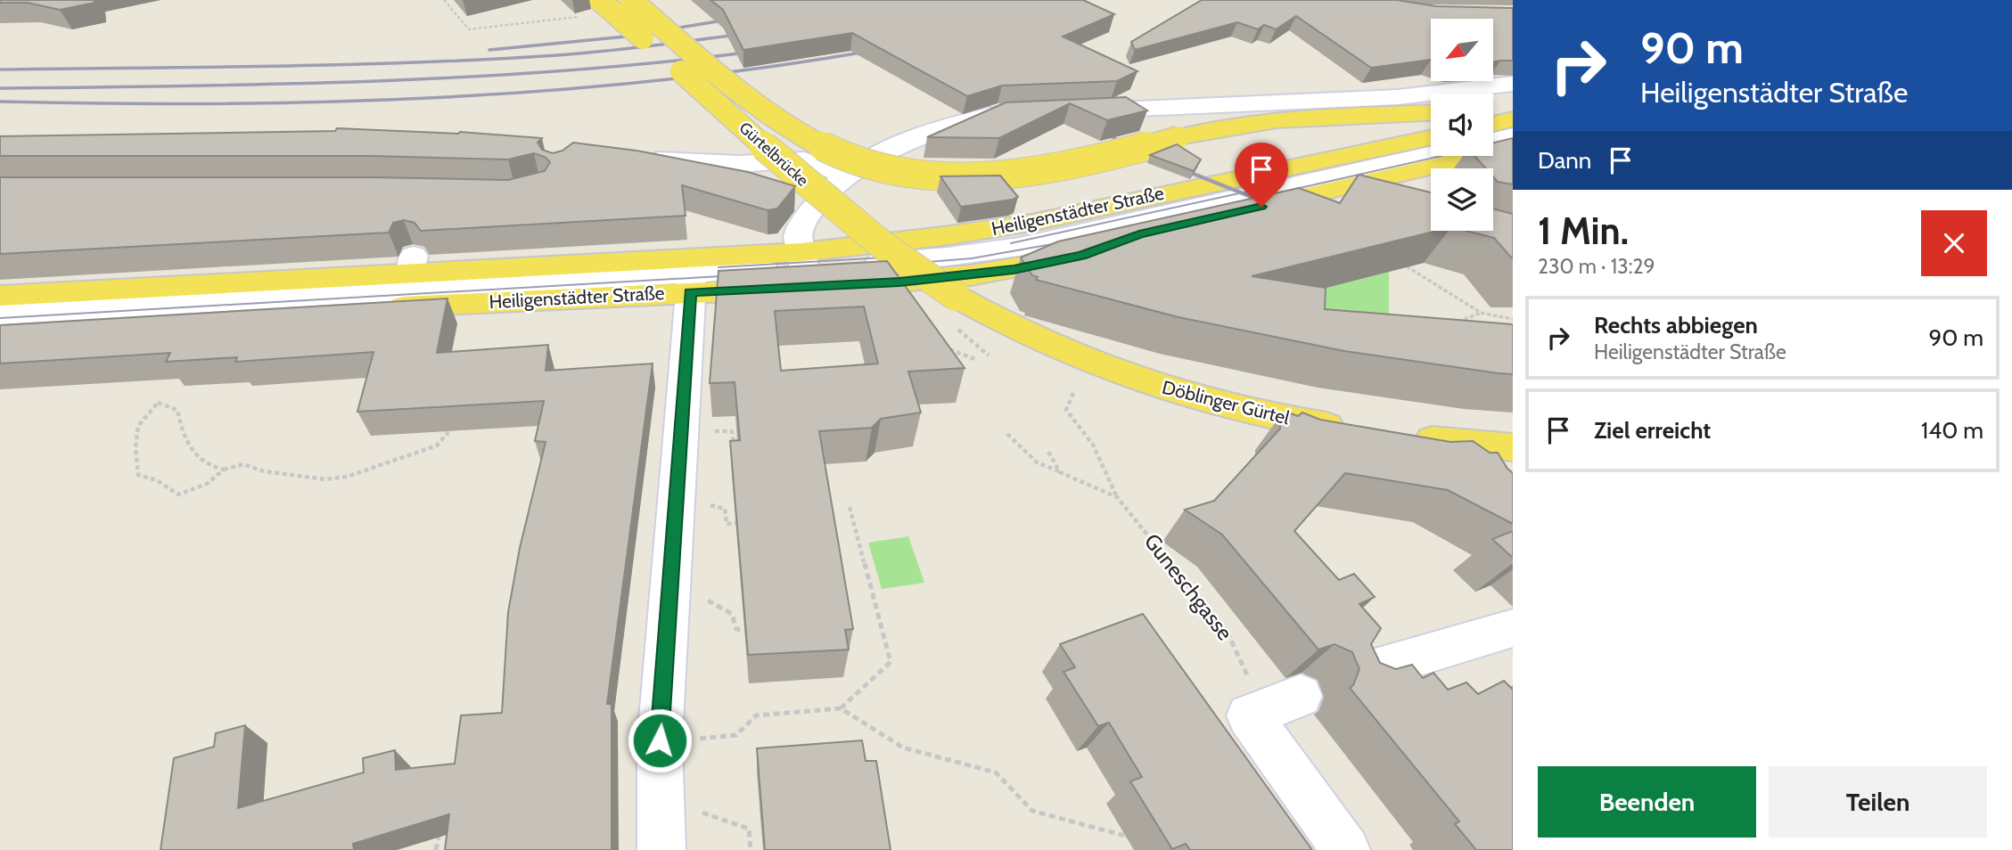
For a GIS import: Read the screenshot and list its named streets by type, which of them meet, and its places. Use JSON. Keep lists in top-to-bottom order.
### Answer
{
  "streets": {
    "main road": ["Gürtelbrücke", "Heiligenstädter Straße", "Döblinger Gürtel"],
    "path": ["Guneschgasse"]
  },
  "crossings": [
    ["Gürtelbrücke", "Döblinger Gürtel"]
  ],
  "north": "bottom left",
  "page": {
    "turn": ["90 m", "Heiligenstädter Straße"],
    "then": "Dann",
    "heading": ["1 Min.", "230 m · 13:29"],
    "list": [
      {
        "name": "Rechts abbiegen",
        "note": "Heiligenstädter Straße",
        "value": "90 m"
      },
      {
        "name": "Ziel erreicht",
        "value": "140 m"
      }
    ],
    "buttons": ["Beenden", "Teilen"]
  }
}
